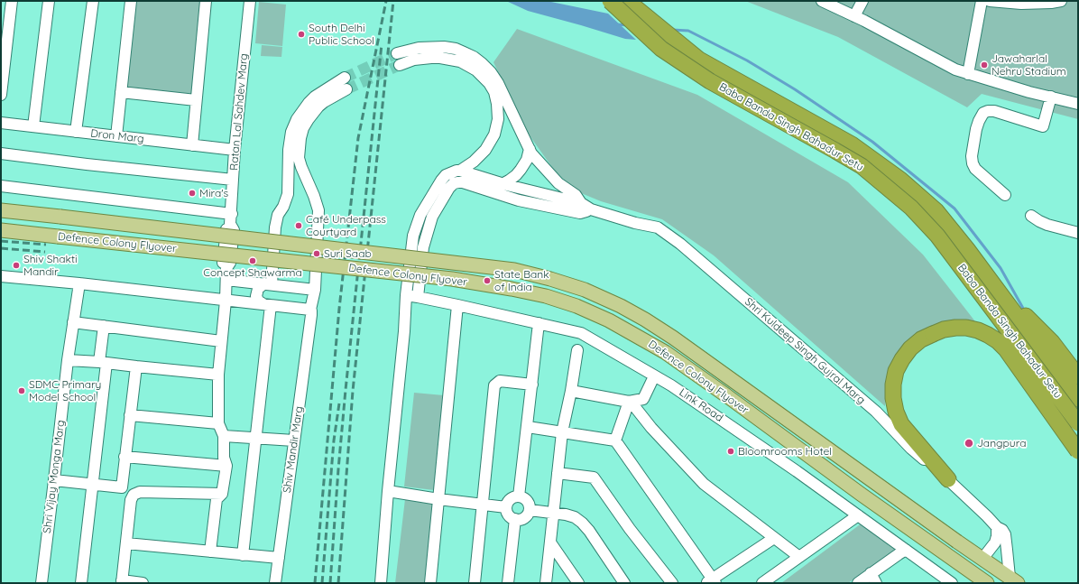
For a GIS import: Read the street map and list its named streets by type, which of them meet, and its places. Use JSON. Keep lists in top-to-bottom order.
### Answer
{
  "streets": {
    "highway": ["Baba Banda Singh Bahadur Setu"],
    "main road": ["Defence Colony Flyover"],
    "street": [
      "Ratan Lal Sahdev Marg",
      "Dron Marg",
      "Shri Kuldeep Singh Gujral Marg",
      "Link Road",
      "Shiv Mandir Marg",
      "Shri Vijay Monga Marg"
    ]
  },
  "crossings": [
    ["Ratan Lal Sahdev Marg", "Dron Marg"],
    ["Defence Colony Flyover", "Shri Kuldeep Singh Gujral Marg"]
  ],
  "places": [
    "South Delhi Public School",
    "Jawaharlal Nehru Stadium",
    "Mira's",
    "Café Underpass Courtyard",
    "Suri Saab",
    "Concept Shawarma",
    "Shiv Shakti Mandir",
    "State Bank of India",
    "SDMC Primary Model School",
    "Jangpura",
    "Bloomrooms Hotel"
  ]
}
